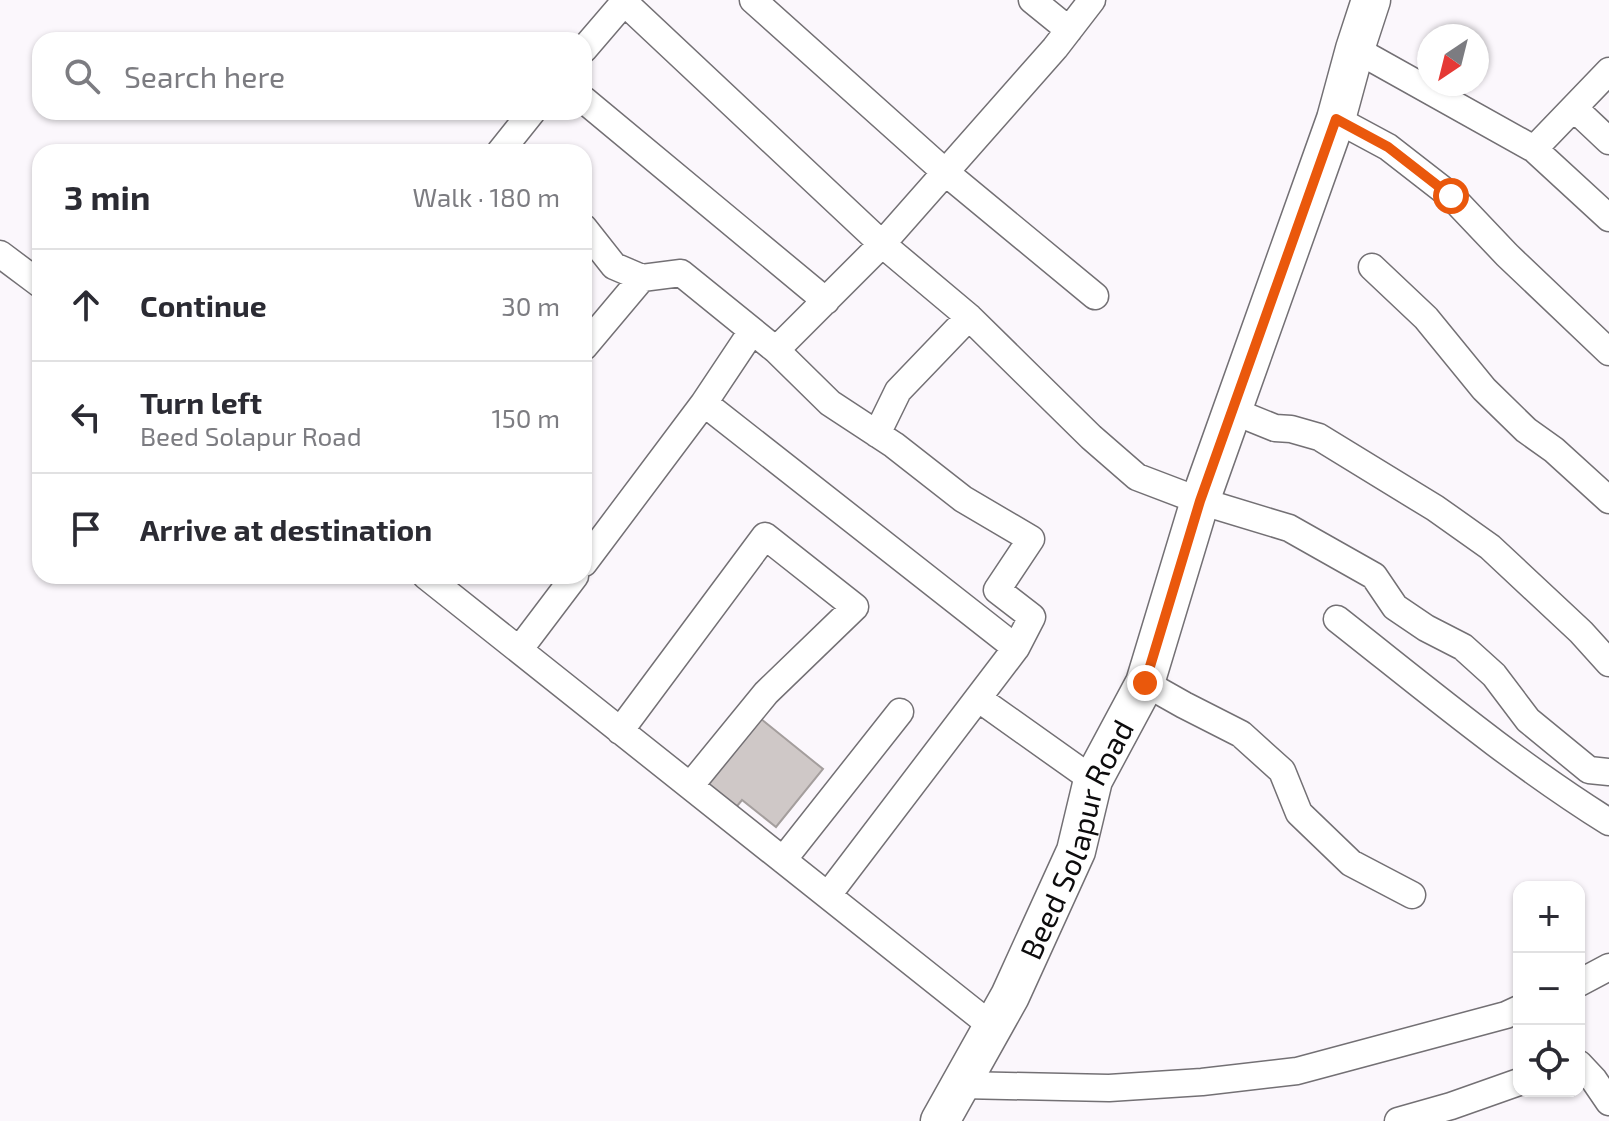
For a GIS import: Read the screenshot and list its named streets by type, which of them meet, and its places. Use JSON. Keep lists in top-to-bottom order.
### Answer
{
  "streets": {
    "main road": ["Beed Solapur Road"]
  },
  "north": "bottom left",
  "page": {
    "search": "Search here",
    "heading": ["3 min", "Walk · 180 m"],
    "list": [
      ["Continue", "30 m"],
      ["Turn left", "Beed Solapur Road", "150 m"],
      "Arrive at destination"
    ],
    "map_buttons": ["+", "−"]
  }
}
